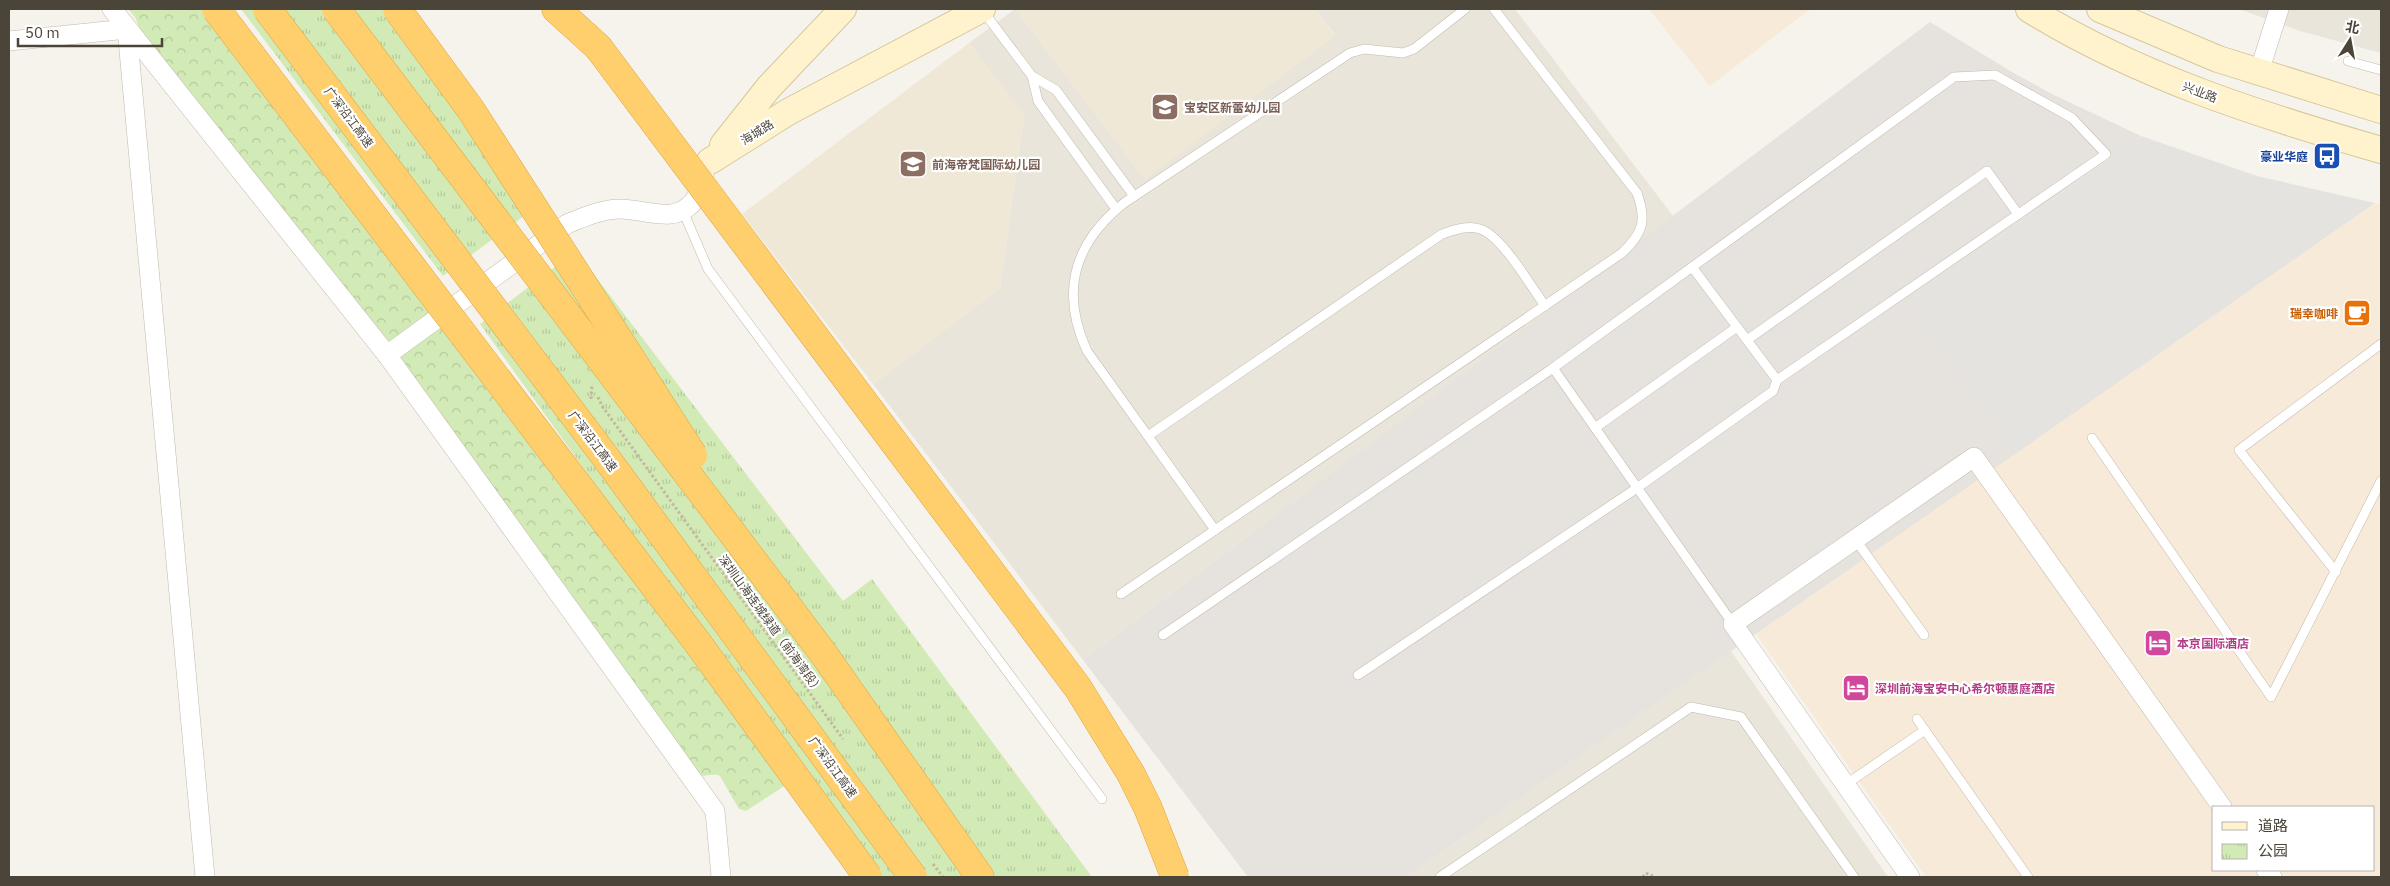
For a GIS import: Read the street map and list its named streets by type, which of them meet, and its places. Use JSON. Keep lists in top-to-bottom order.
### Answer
{
  "streets": {
    "highway": ["广深沿江高速"],
    "main road": ["兴业路", "海城路"],
    "path": ["深圳山海连城绿道（前海湾段）"]
  },
  "places": {
    "school or university": ["宝安区新蕾幼儿园", "前海帝梵国际幼儿园"],
    "bus stop": ["豪业华庭"],
    "cafe": ["瑞幸咖啡"],
    "hotel": ["本京国际酒店", "深圳前海宝安中心希尔顿惠庭酒店"]
  },
  "legend": ["道路", "公园"],
  "scale_bar": "50 m",
  "north": "top"
}
